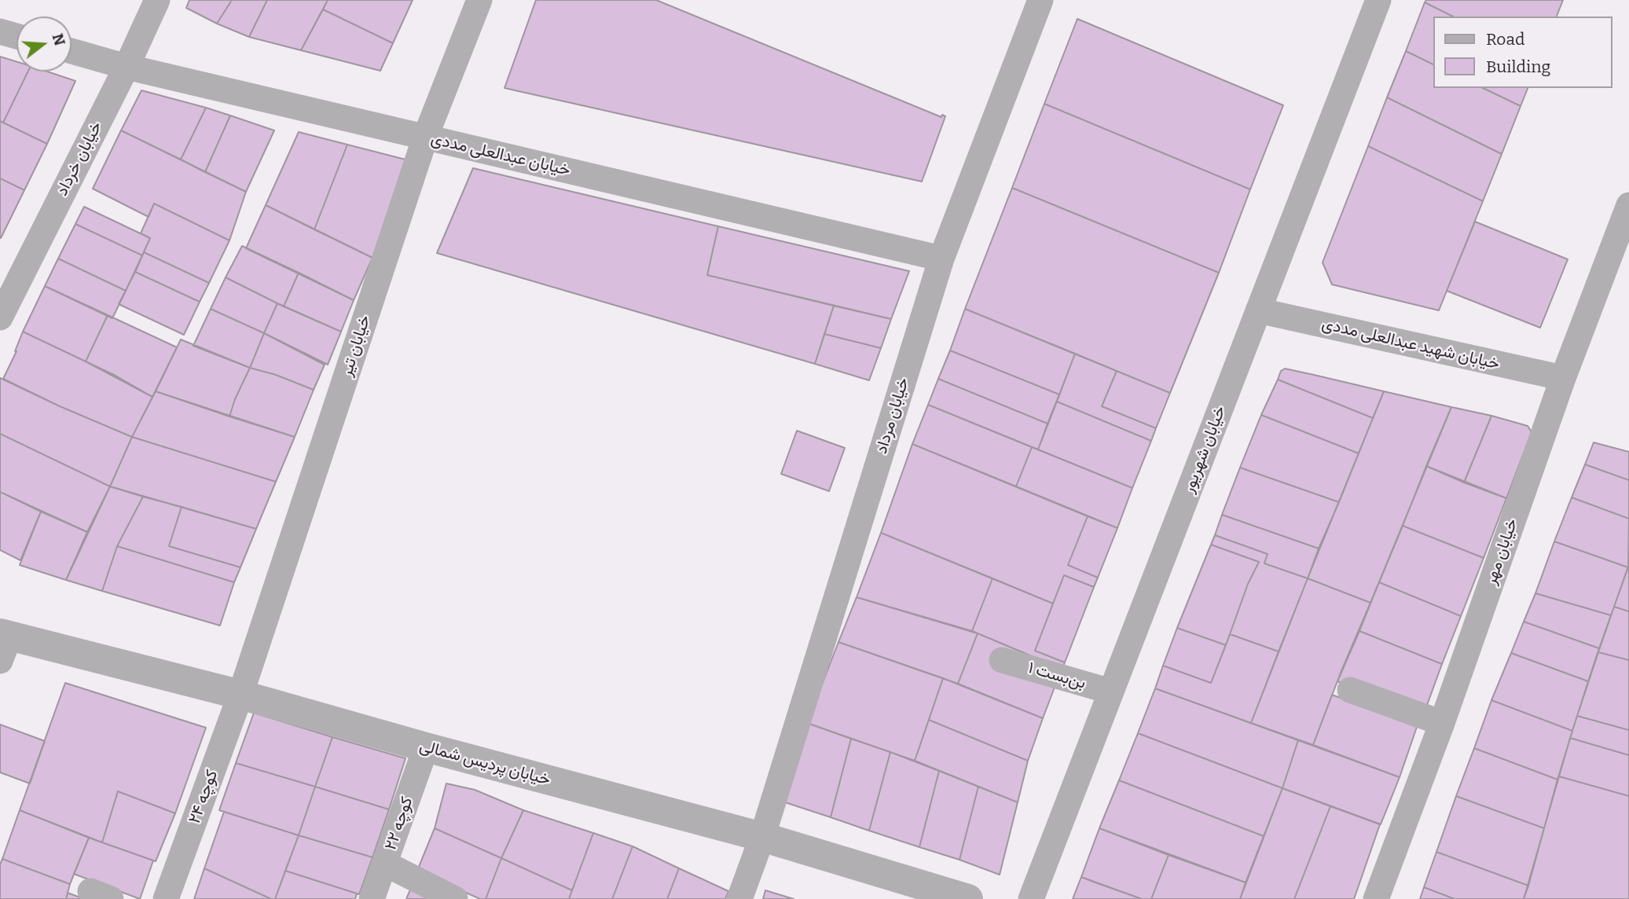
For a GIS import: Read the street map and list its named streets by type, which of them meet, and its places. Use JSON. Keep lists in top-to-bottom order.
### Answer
{
  "streets": {
    "street": [
      "خیابان عبدالعلی مددی",
      "خیابان خرداد",
      "خیابان شهید عبدالعلی مددی",
      "خیابان تیر",
      "خیابان مرداد",
      "خیابان شهریور",
      "خیابان مهر",
      "بن‌بست ۱",
      "خیابان پردیس شمالی",
      "کوچه ۲۴",
      "کوچه ۲۲"
    ]
  },
  "crossings": [
    ["خیابان عبدالعلی مددی", "خیابان خرداد"],
    ["خیابان عبدالعلی مددی", "خیابان تیر"],
    ["خیابان عبدالعلی مددی", "خیابان مرداد"],
    ["خیابان شهید عبدالعلی مددی", "خیابان شهریور"],
    ["خیابان شهید عبدالعلی مددی", "خیابان مهر"],
    ["خیابان تیر", "خیابان پردیس شمالی"],
    ["خیابان تیر", "کوچه ۲۴"],
    ["خیابان مرداد", "خیابان پردیس شمالی"],
    ["خیابان شهریور", "بن‌بست ۱"],
    ["خیابان پردیس شمالی", "کوچه ۲۴"],
    ["خیابان پردیس شمالی", "کوچه ۲۲"]
  ],
  "legend": ["Road", "Building"],
  "north": "right"
}
